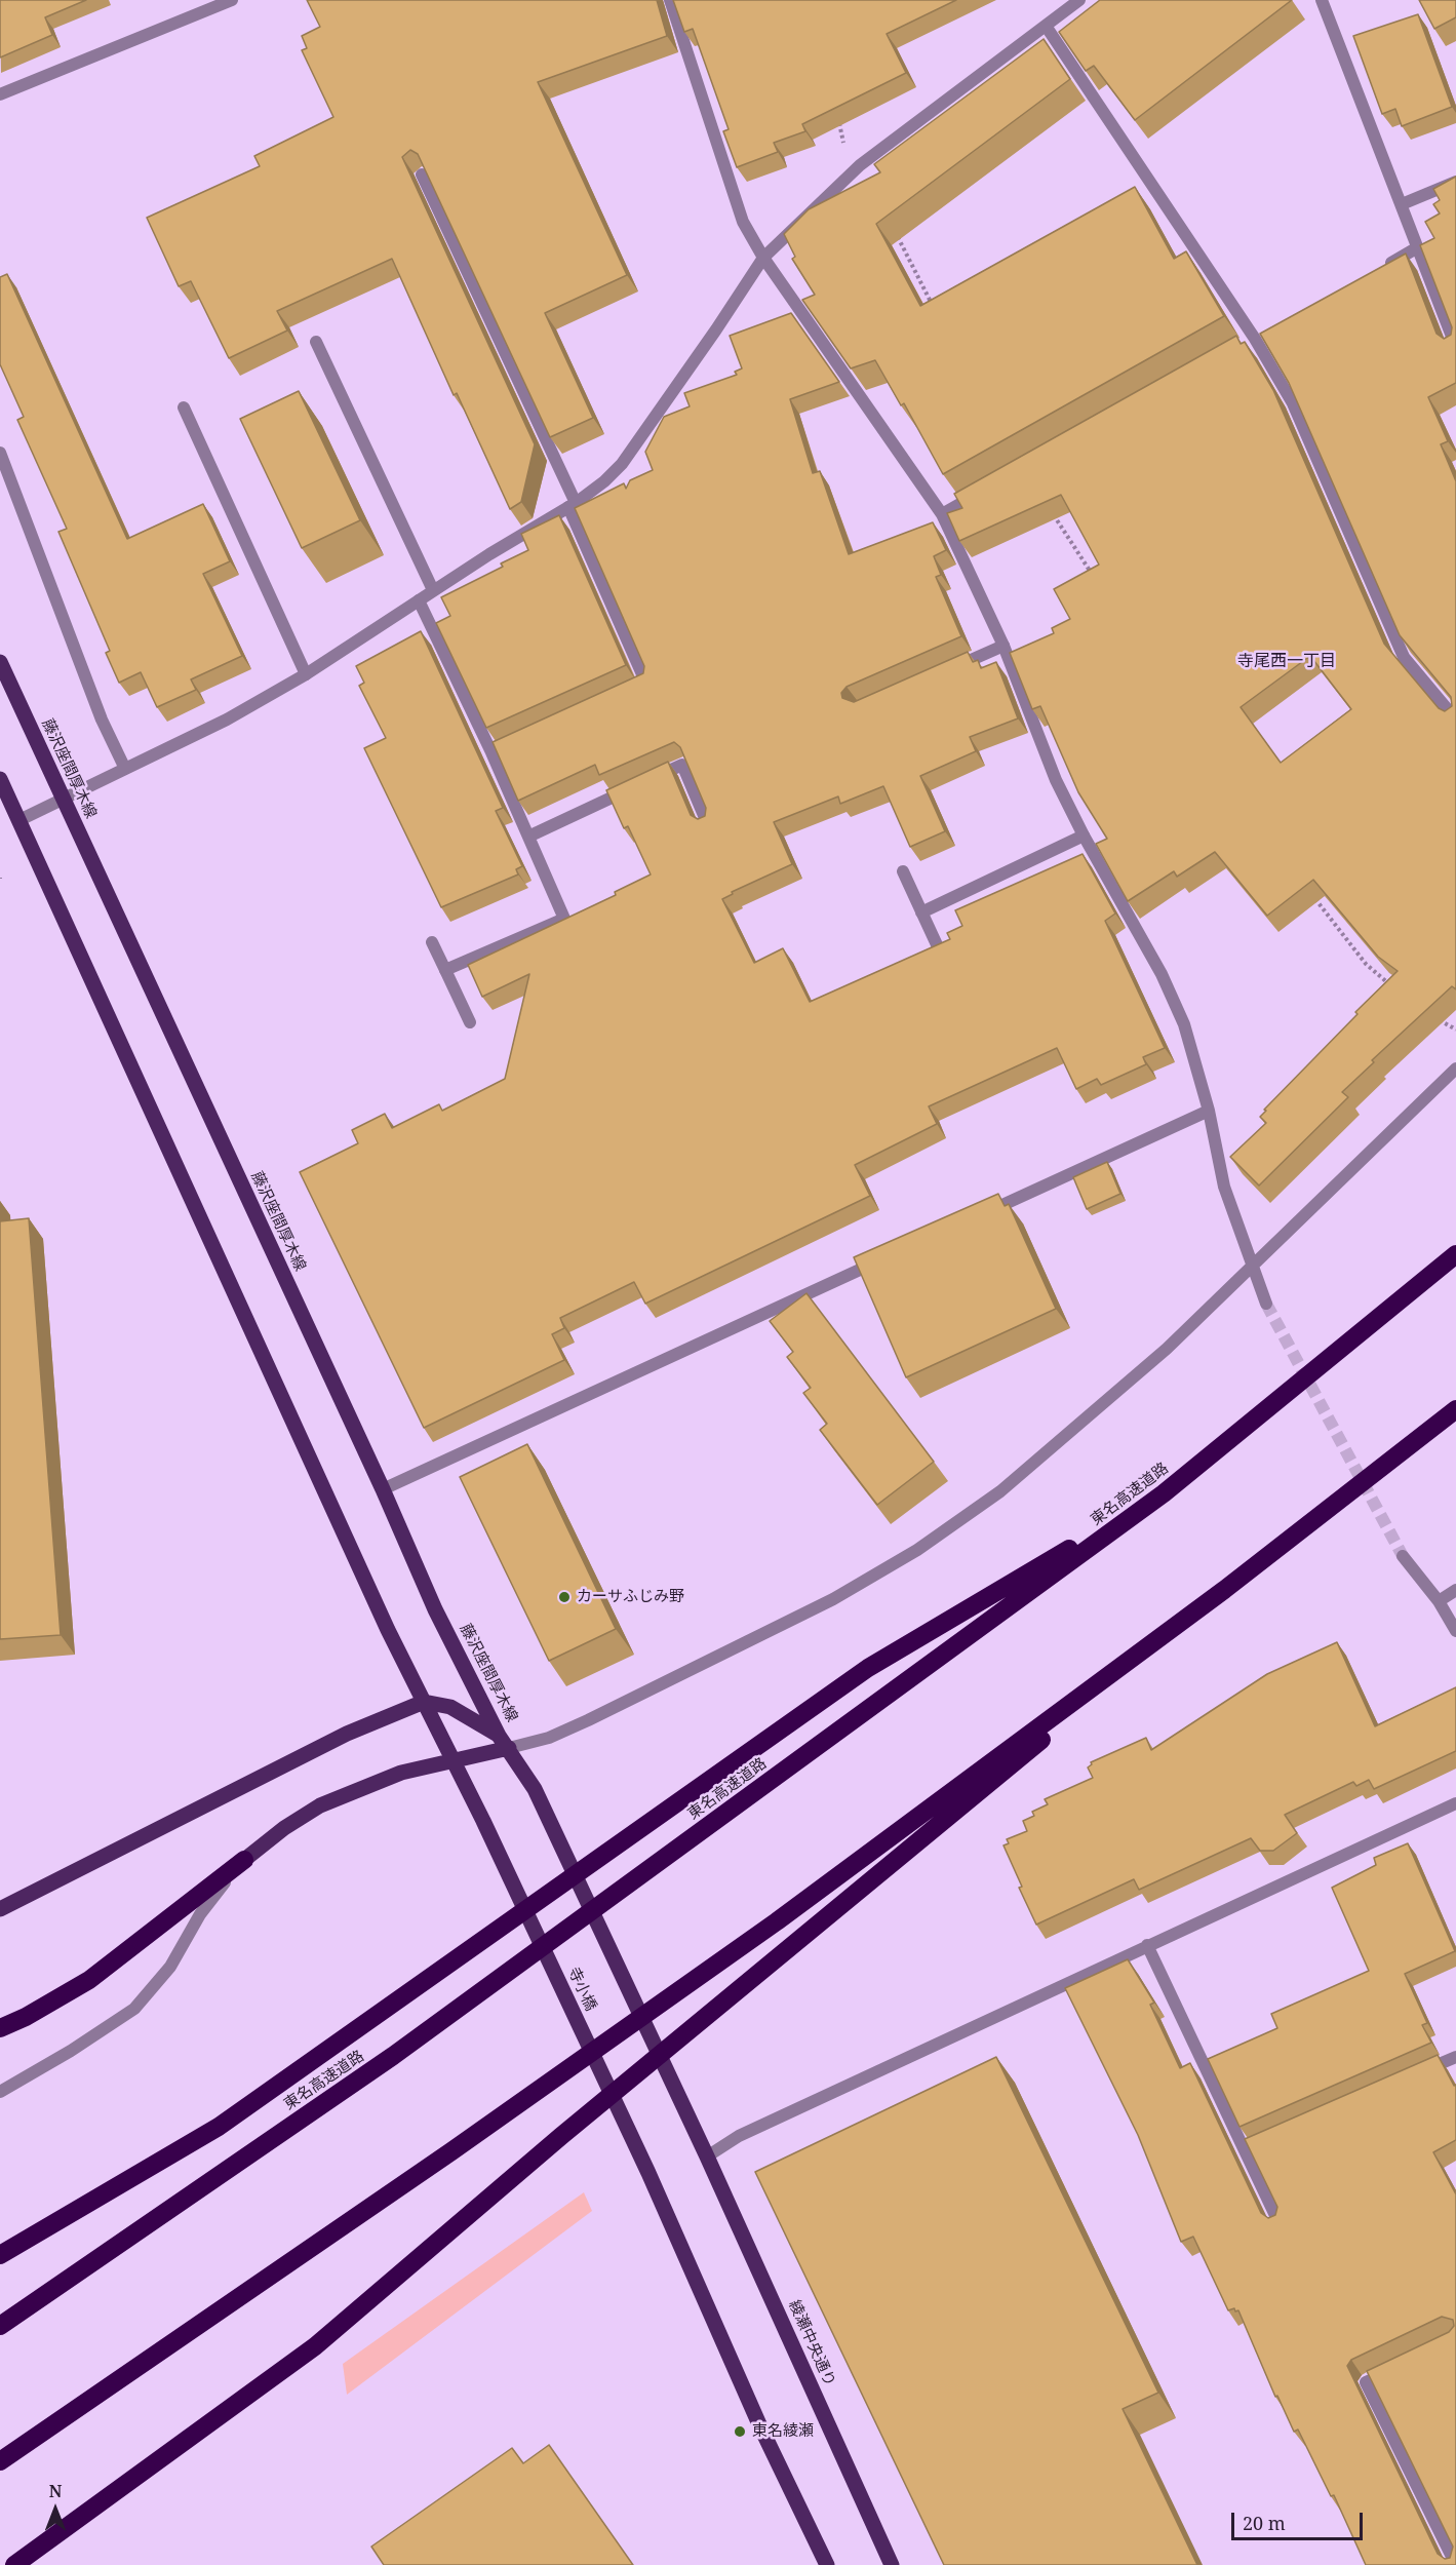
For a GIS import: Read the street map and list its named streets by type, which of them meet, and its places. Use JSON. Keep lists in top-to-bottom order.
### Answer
{
  "streets": {
    "highway": ["東名高速道路"],
    "main road": ["藤沢座間厚木線", "寺小橋", "綾瀬中央通り"]
  },
  "crossings": [
    ["藤沢座間厚木線", "綾瀬中央通り"]
  ],
  "districts": ["寺尾西一丁目"],
  "places": ["カーサふじみ野", "東名綾瀬"],
  "scale_bar": "20 m",
  "north": "top"
}
